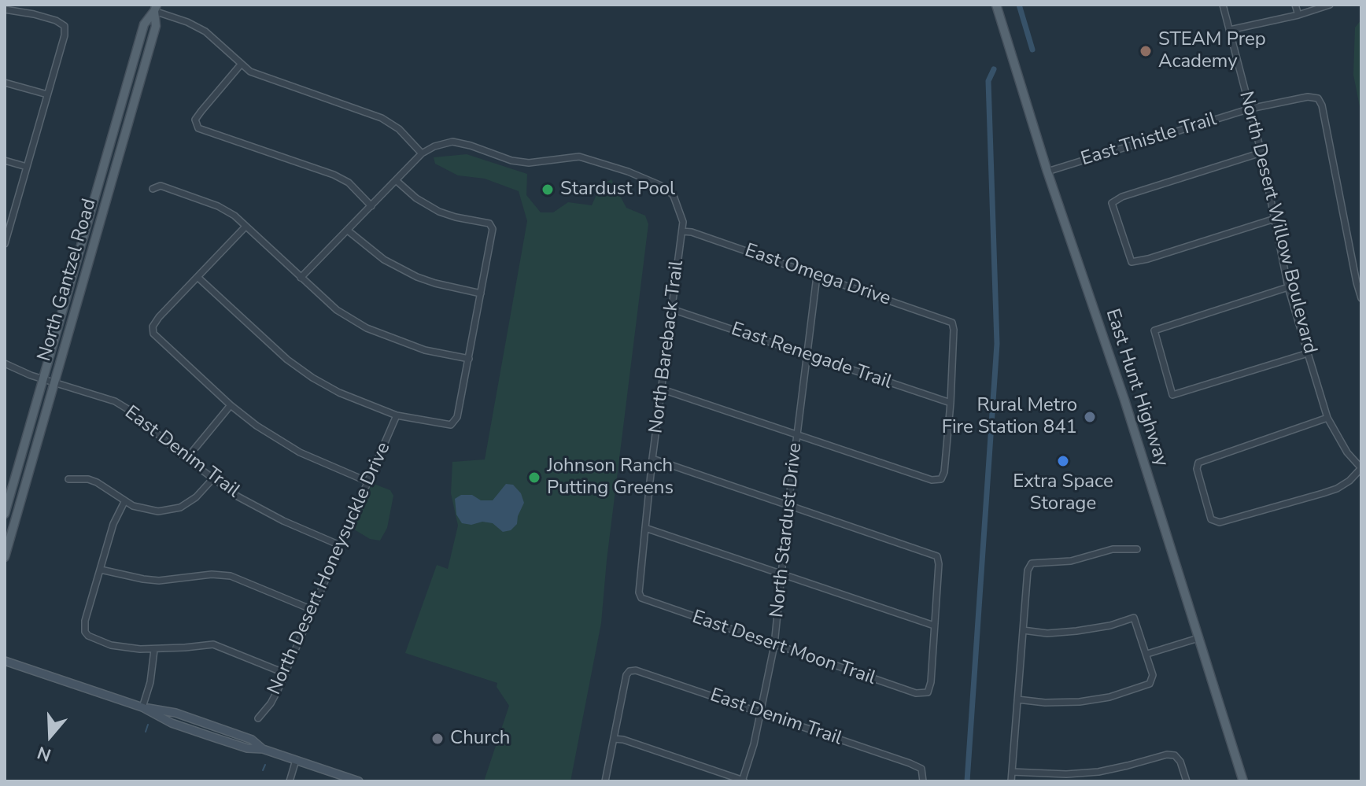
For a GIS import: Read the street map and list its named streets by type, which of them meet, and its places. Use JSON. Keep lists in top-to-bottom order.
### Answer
{
  "streets": {
    "main road": ["North Gantzel Road", "East Hunt Highway"],
    "street": [
      "East Thistle Trail",
      "North Desert Willow Boulevard",
      "East Omega Drive",
      "North Bareback Trail",
      "East Renegade Trail",
      "East Denim Trail",
      "North Stardust Drive",
      "North Desert Honeysuckle Drive",
      "East Desert Moon Trail"
    ]
  },
  "crossings": [
    ["East Thistle Trail", "North Desert Willow Boulevard"],
    ["East Thistle Trail", "East Hunt Highway"],
    ["East Omega Drive", "North Bareback Trail"],
    ["East Omega Drive", "East Renegade Trail"],
    ["East Omega Drive", "North Stardust Drive"],
    ["North Gantzel Road", "East Denim Trail"],
    ["North Bareback Trail", "East Renegade Trail"],
    ["North Bareback Trail", "East Desert Moon Trail"],
    ["East Renegade Trail", "North Stardust Drive"],
    ["East Denim Trail", "North Stardust Drive"],
    ["East Denim Trail", "North Desert Honeysuckle Drive"],
    ["North Stardust Drive", "East Desert Moon Trail"]
  ],
  "places": [
    "STEAM Prep Academy",
    "Stardust Pool",
    "Rural Metro Fire Station 841",
    "Extra Space Storage",
    "Johnson Ranch Putting Greens",
    "Church"
  ],
  "north": "bottom"
}
